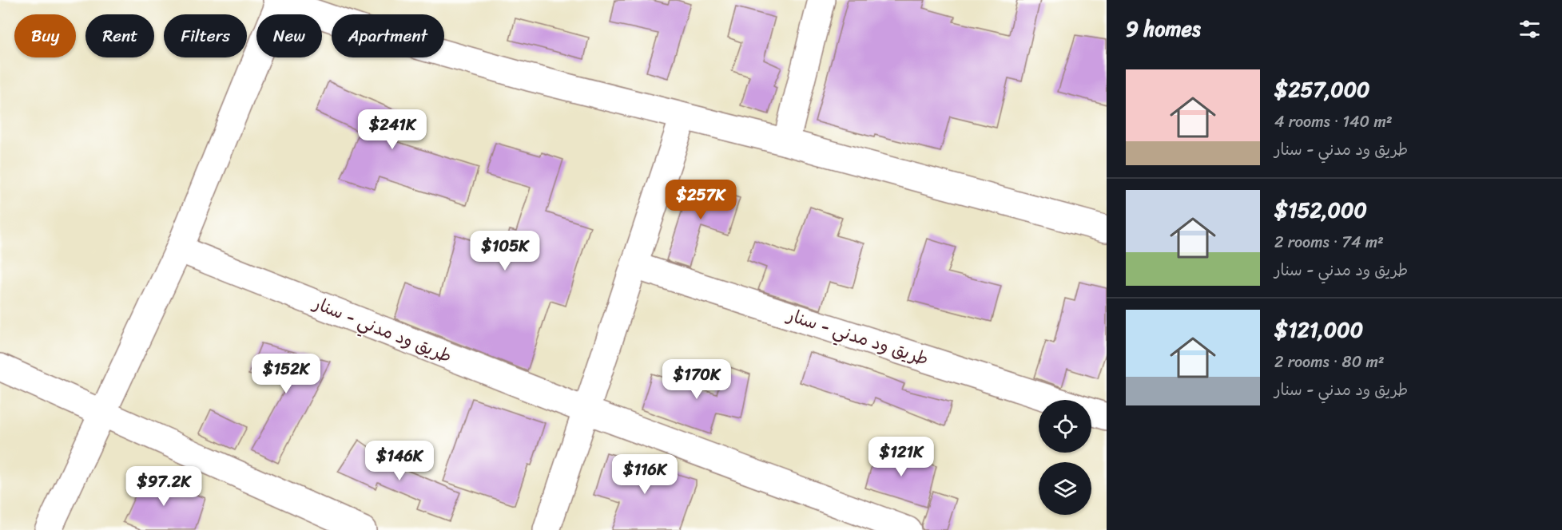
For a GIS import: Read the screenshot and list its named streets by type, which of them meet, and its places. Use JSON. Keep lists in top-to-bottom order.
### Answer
{
  "streets": {
    "street": ["طريق ود مدني - سنار"]
  },
  "page": {
    "heading": "9 homes",
    "chip": [
      "Buy",
      "Rent",
      "Filters",
      "New",
      "Apartment"
    ],
    "list": [
      {
        "name": "$257,000",
        "note": "4 rooms · 140 m² · طريق ود مدني - سنار"
      },
      {
        "name": "$152,000",
        "note": "2 rooms · 74 m² · طريق ود مدني - سنار"
      },
      {
        "name": "$121,000",
        "note": "2 rooms · 80 m² · طريق ود مدني - سنار"
      }
    ],
    "price": [
      "$241K",
      "$257K",
      "$105K",
      "$152K",
      "$170K",
      "$121K",
      "$146K",
      "$116K",
      "$97.2K"
    ]
  }
}
